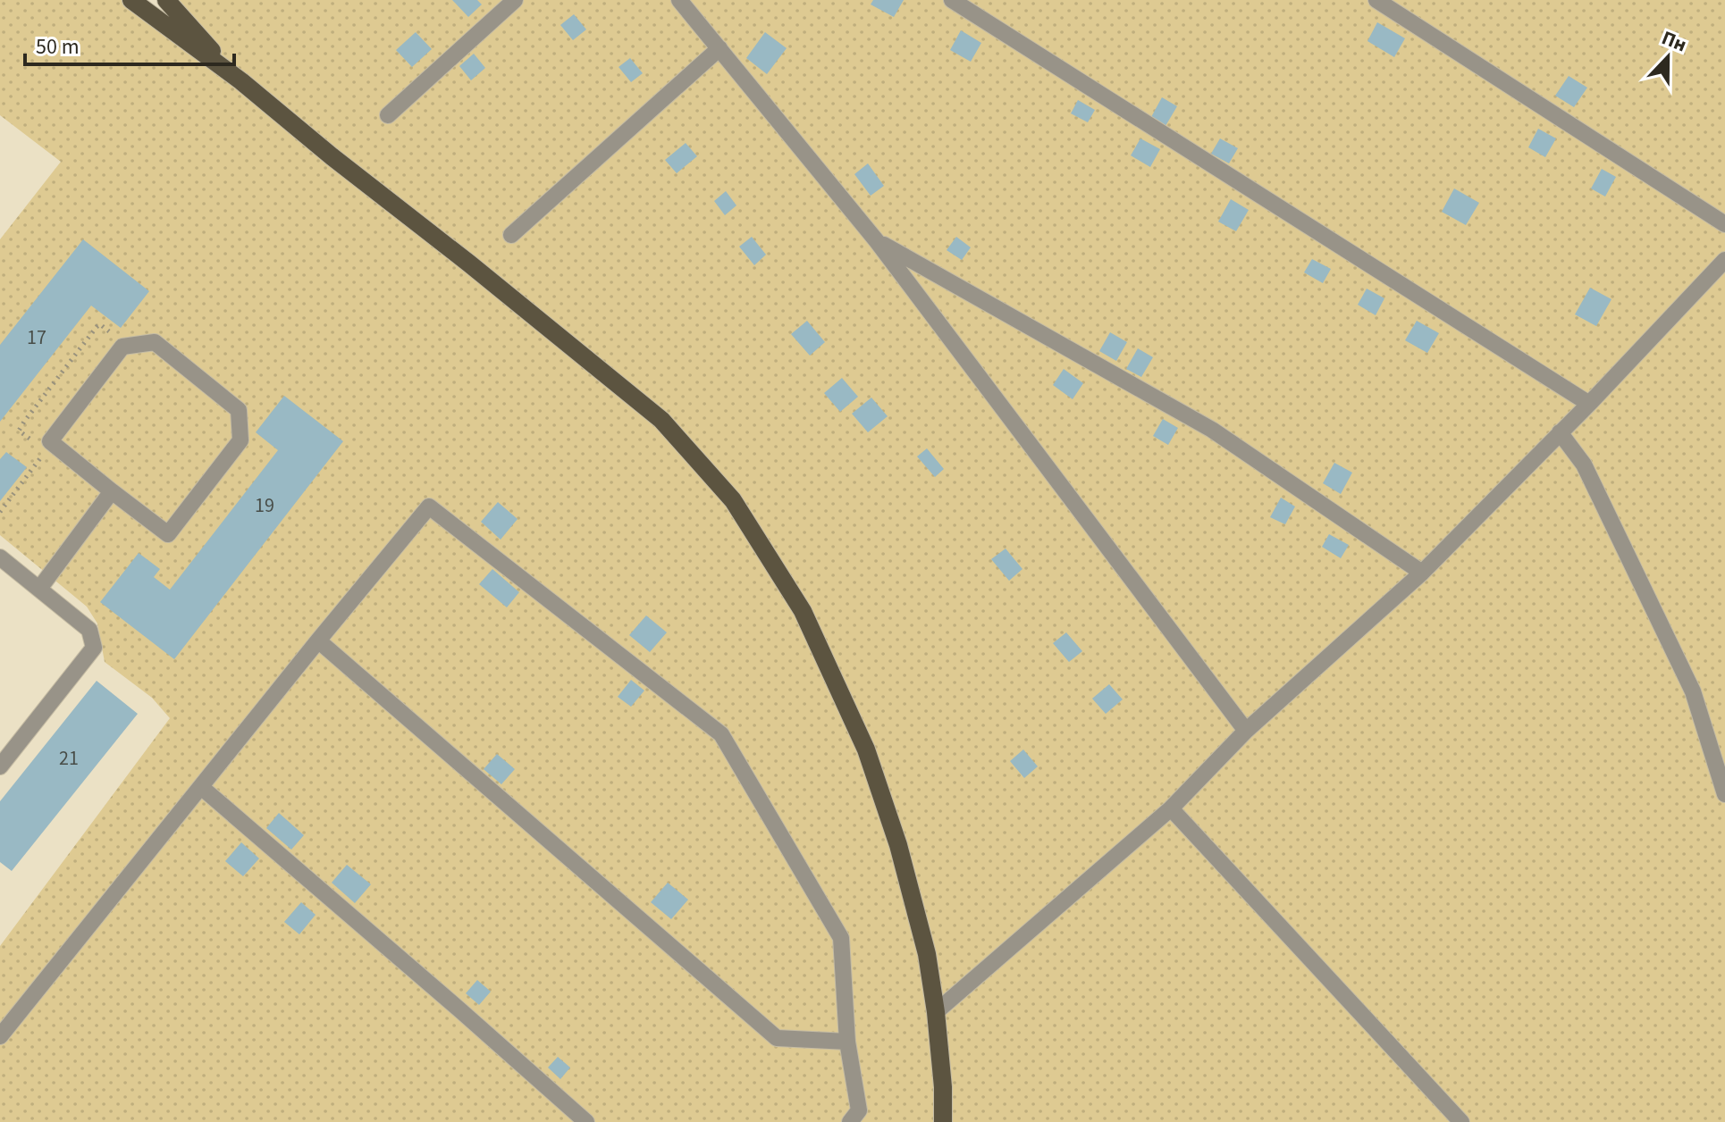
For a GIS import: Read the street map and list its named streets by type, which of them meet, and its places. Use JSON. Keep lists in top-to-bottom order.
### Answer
{
  "house_numbers": ["17", "19", "21"],
  "scale_bar": "50 m",
  "north": "top"
}
